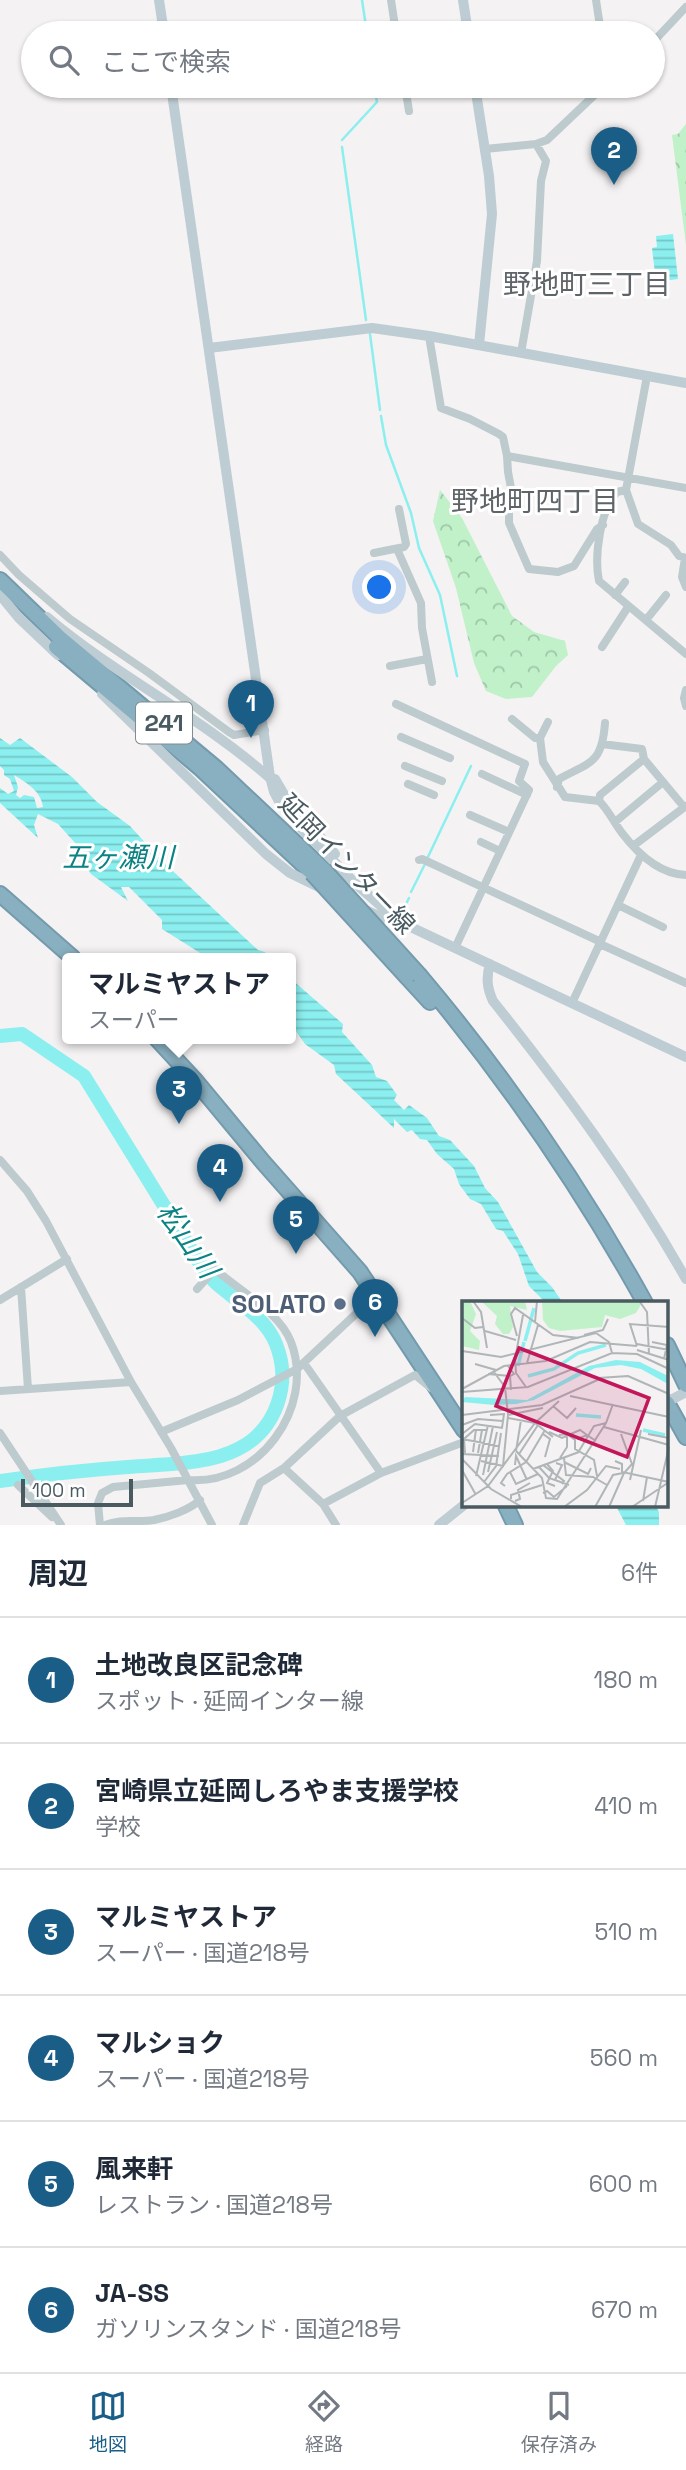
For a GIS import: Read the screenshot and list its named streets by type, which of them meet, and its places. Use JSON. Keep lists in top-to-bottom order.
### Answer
{
  "streets": {
    "highway": ["241", "延岡インター線"]
  },
  "crossings": [
    ["241", "延岡インター線"]
  ],
  "districts": ["野地町三丁目", "野地町四丁目"],
  "water": ["五ヶ瀬川", "松山川"],
  "places": ["SOLATO"],
  "scale_bar": "100 m",
  "page": {
    "search": "ここで検索",
    "pins": [
      "2",
      "1",
      "3",
      "4",
      "5",
      "6"
    ],
    "popup": ["マルミヤストア", "スーパー"],
    "scale": "100 m",
    "heading": ["周辺", "6件"],
    "list": [
      {
        "mark": "1",
        "name": "土地改良区記念碑",
        "note": "スポット · 延岡インター線",
        "value": "180 m"
      },
      {
        "mark": "2",
        "name": "宮崎県立延岡しろやま支援学校",
        "note": "学校",
        "value": "410 m"
      },
      {
        "mark": "3",
        "name": "マルミヤストア",
        "note": "スーパー · 国道218号",
        "value": "510 m"
      },
      {
        "mark": "4",
        "name": "マルショク",
        "note": "スーパー · 国道218号",
        "value": "560 m"
      },
      {
        "mark": "5",
        "name": "風来軒",
        "note": "レストラン · 国道218号",
        "value": "600 m"
      },
      {
        "mark": "6",
        "name": "JA-SS",
        "note": "ガソリンスタンド · 国道218号",
        "value": "670 m"
      }
    ],
    "nav": ["地図", "経路", "保存済み"]
  }
}
